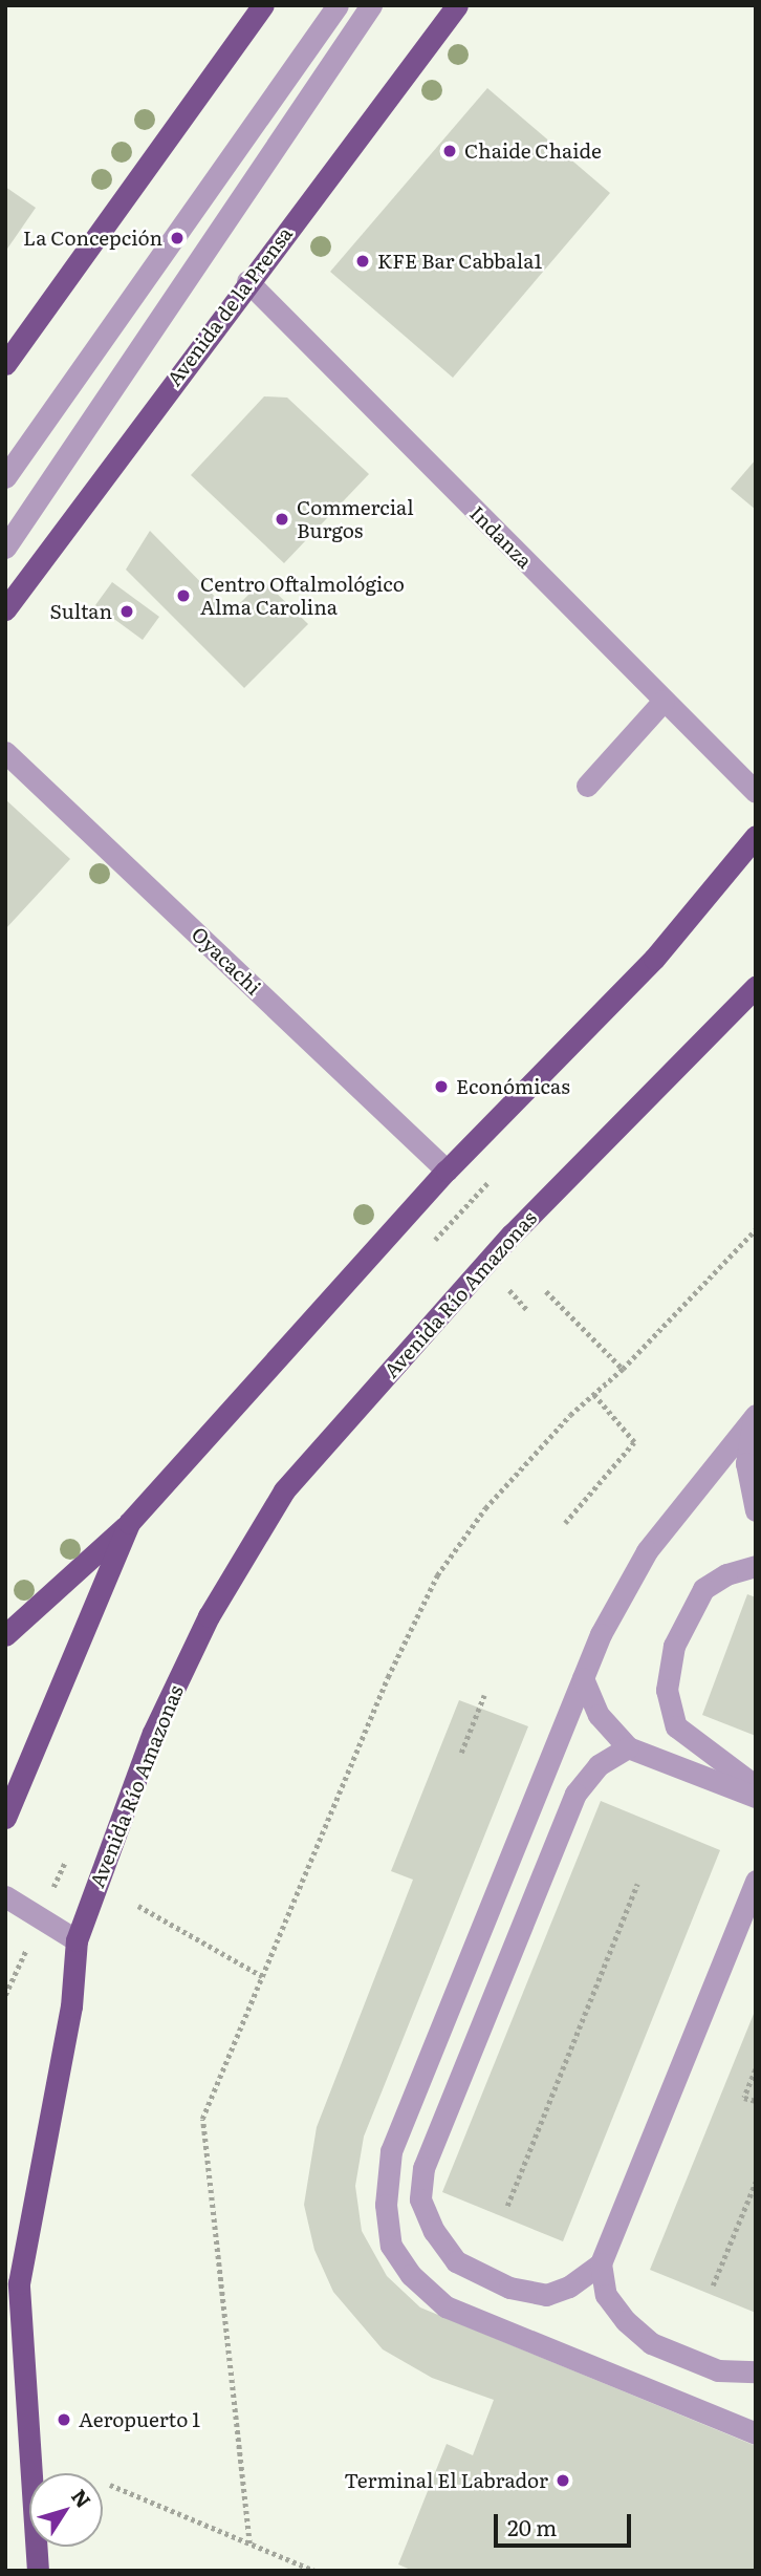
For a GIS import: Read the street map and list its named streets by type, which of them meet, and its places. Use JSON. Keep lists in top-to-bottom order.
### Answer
{
  "streets": {
    "main road": ["Avenida de la Prensa", "Avenida Río Amazonas"],
    "street": ["Indanza", "Oyacachi"]
  },
  "crossings": [
    ["Avenida de la Prensa", "Indanza"]
  ],
  "places": [
    "Chaide Chaide",
    "La Concepción",
    "KFE Bar Cabbala1",
    "Commercial Burgos",
    "Centro Oftalmológico Alma Carolina",
    "Sultan",
    "Económicas",
    "Aeropuerto 1",
    "Terminal El Labrador"
  ],
  "scale_bar": "20 m",
  "north": "top right"
}
